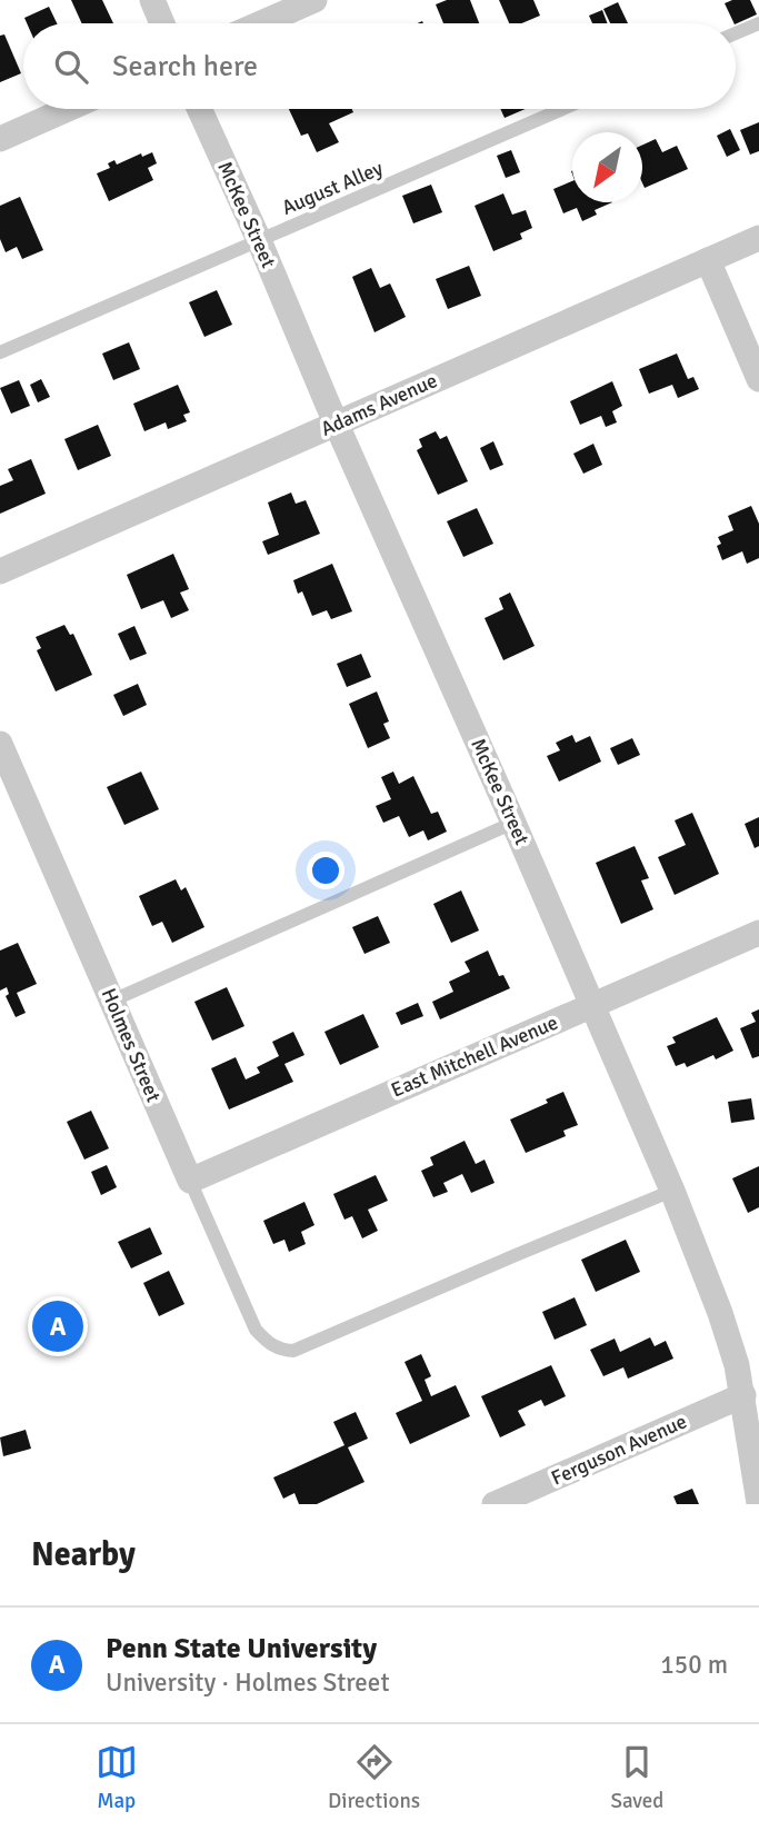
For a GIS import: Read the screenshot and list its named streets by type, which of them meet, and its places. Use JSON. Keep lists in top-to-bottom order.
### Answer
{
  "streets": {
    "street": [
      "McKee Street",
      "Adams Avenue",
      "Holmes Street",
      "East Mitchell Avenue",
      "Ferguson Avenue"
    ],
    "lane": ["August Alley"]
  },
  "crossings": [
    ["August Alley", "McKee Street"],
    ["McKee Street", "Adams Avenue"],
    ["McKee Street", "Holmes Street"],
    ["McKee Street", "East Mitchell Avenue"],
    ["McKee Street", "Ferguson Avenue"],
    ["Holmes Street", "East Mitchell Avenue"]
  ],
  "north": "bottom left",
  "page": {
    "search": "Search here",
    "pins": "A",
    "heading": "Nearby",
    "list": [
      {
        "mark": "A",
        "name": "Penn State University",
        "note": "University · Holmes Street",
        "value": "150 m"
      }
    ],
    "nav": ["Map", "Directions", "Saved"]
  }
}
